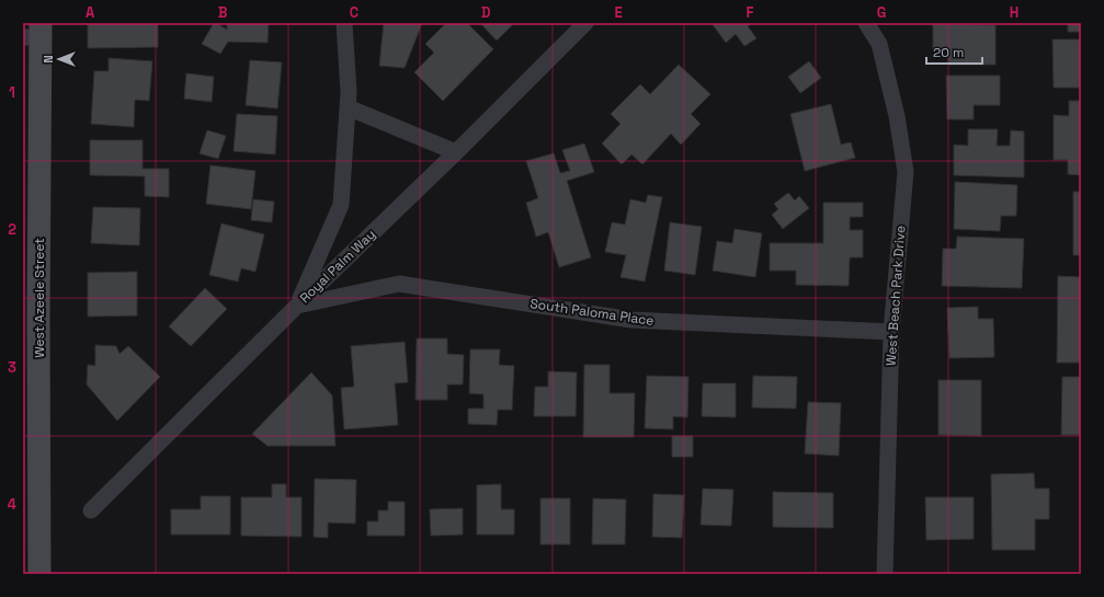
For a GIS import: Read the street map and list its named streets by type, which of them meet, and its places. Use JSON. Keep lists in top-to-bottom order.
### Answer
{
  "streets": {
    "street": [
      "Royal Palm Way",
      "West Beach Park Drive",
      "West Azeele Street",
      "South Paloma Place"
    ]
  },
  "crossings": [
    ["Royal Palm Way", "South Paloma Place"],
    ["West Beach Park Drive", "South Paloma Place"]
  ],
  "scale_bar": "20 m",
  "north": "left",
  "grid": {
    "columns": [
      "A",
      "B",
      "C",
      "D",
      "E",
      "F",
      "G",
      "H"
    ],
    "rows": [
      "1",
      "2",
      "3",
      "4"
    ]
  }
}
